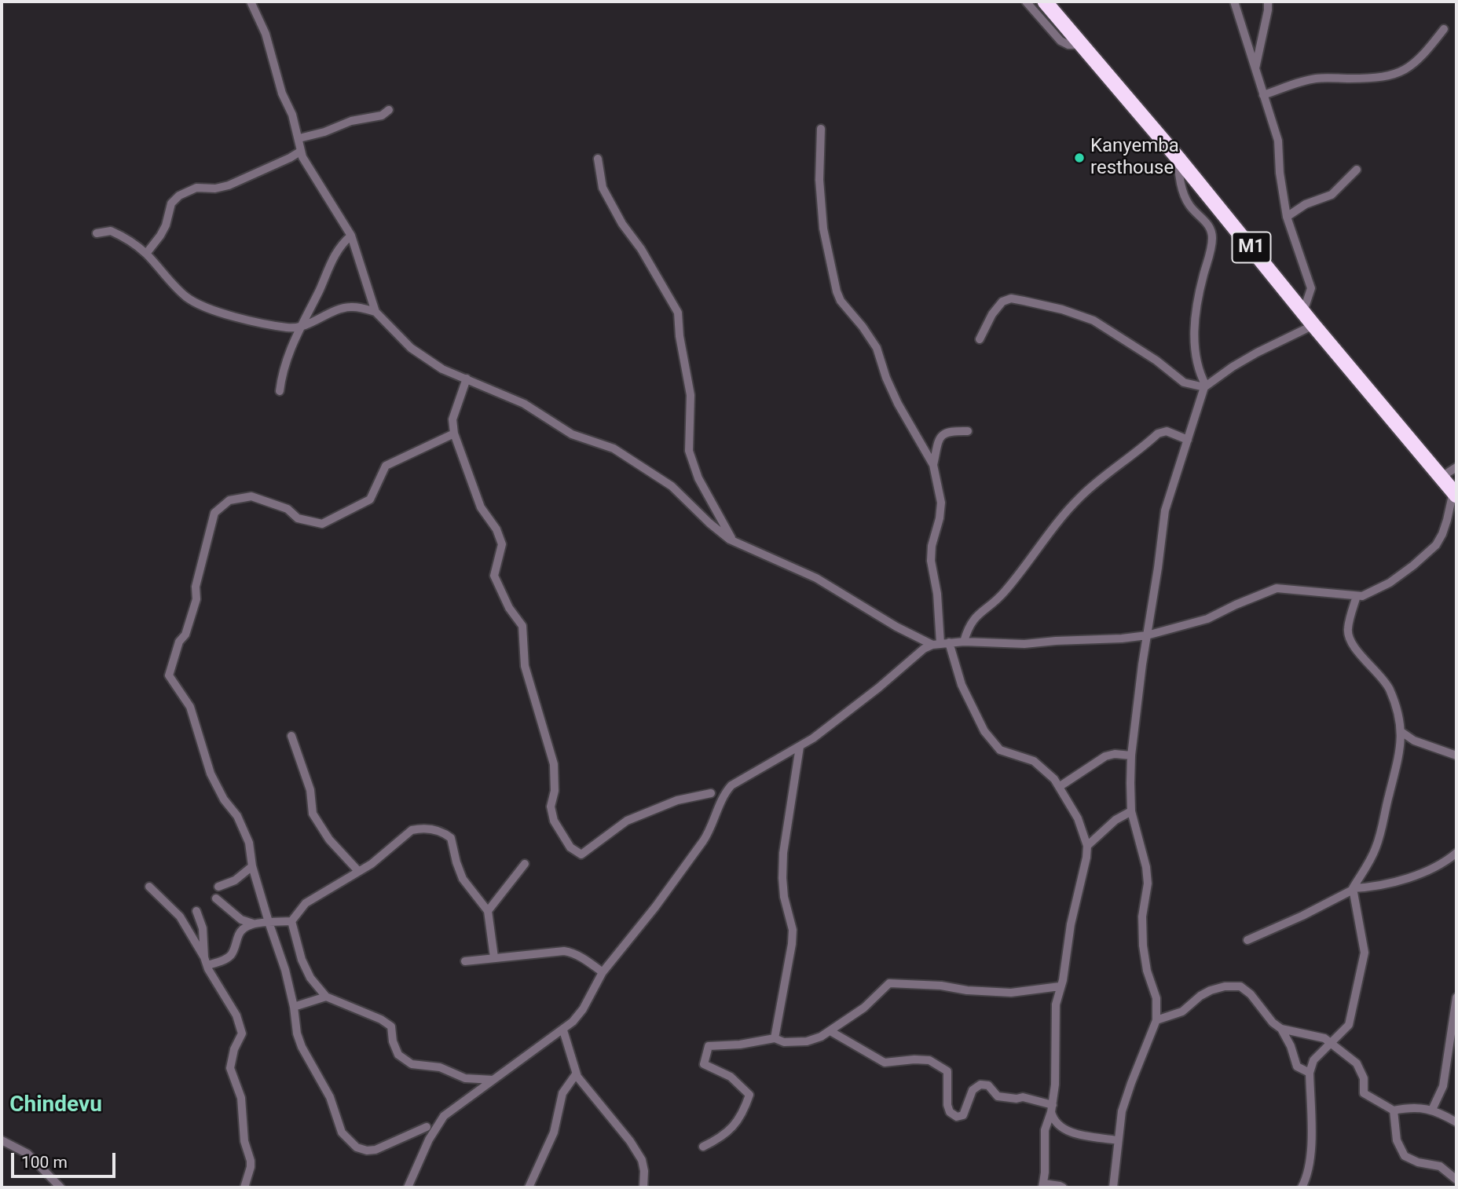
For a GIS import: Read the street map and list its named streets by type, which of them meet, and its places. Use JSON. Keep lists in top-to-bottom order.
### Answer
{
  "streets": {
    "highway": ["M1"]
  },
  "districts": ["Chindevu"],
  "places": ["Kanyemba resthouse"],
  "scale_bar": "100 m"
}
